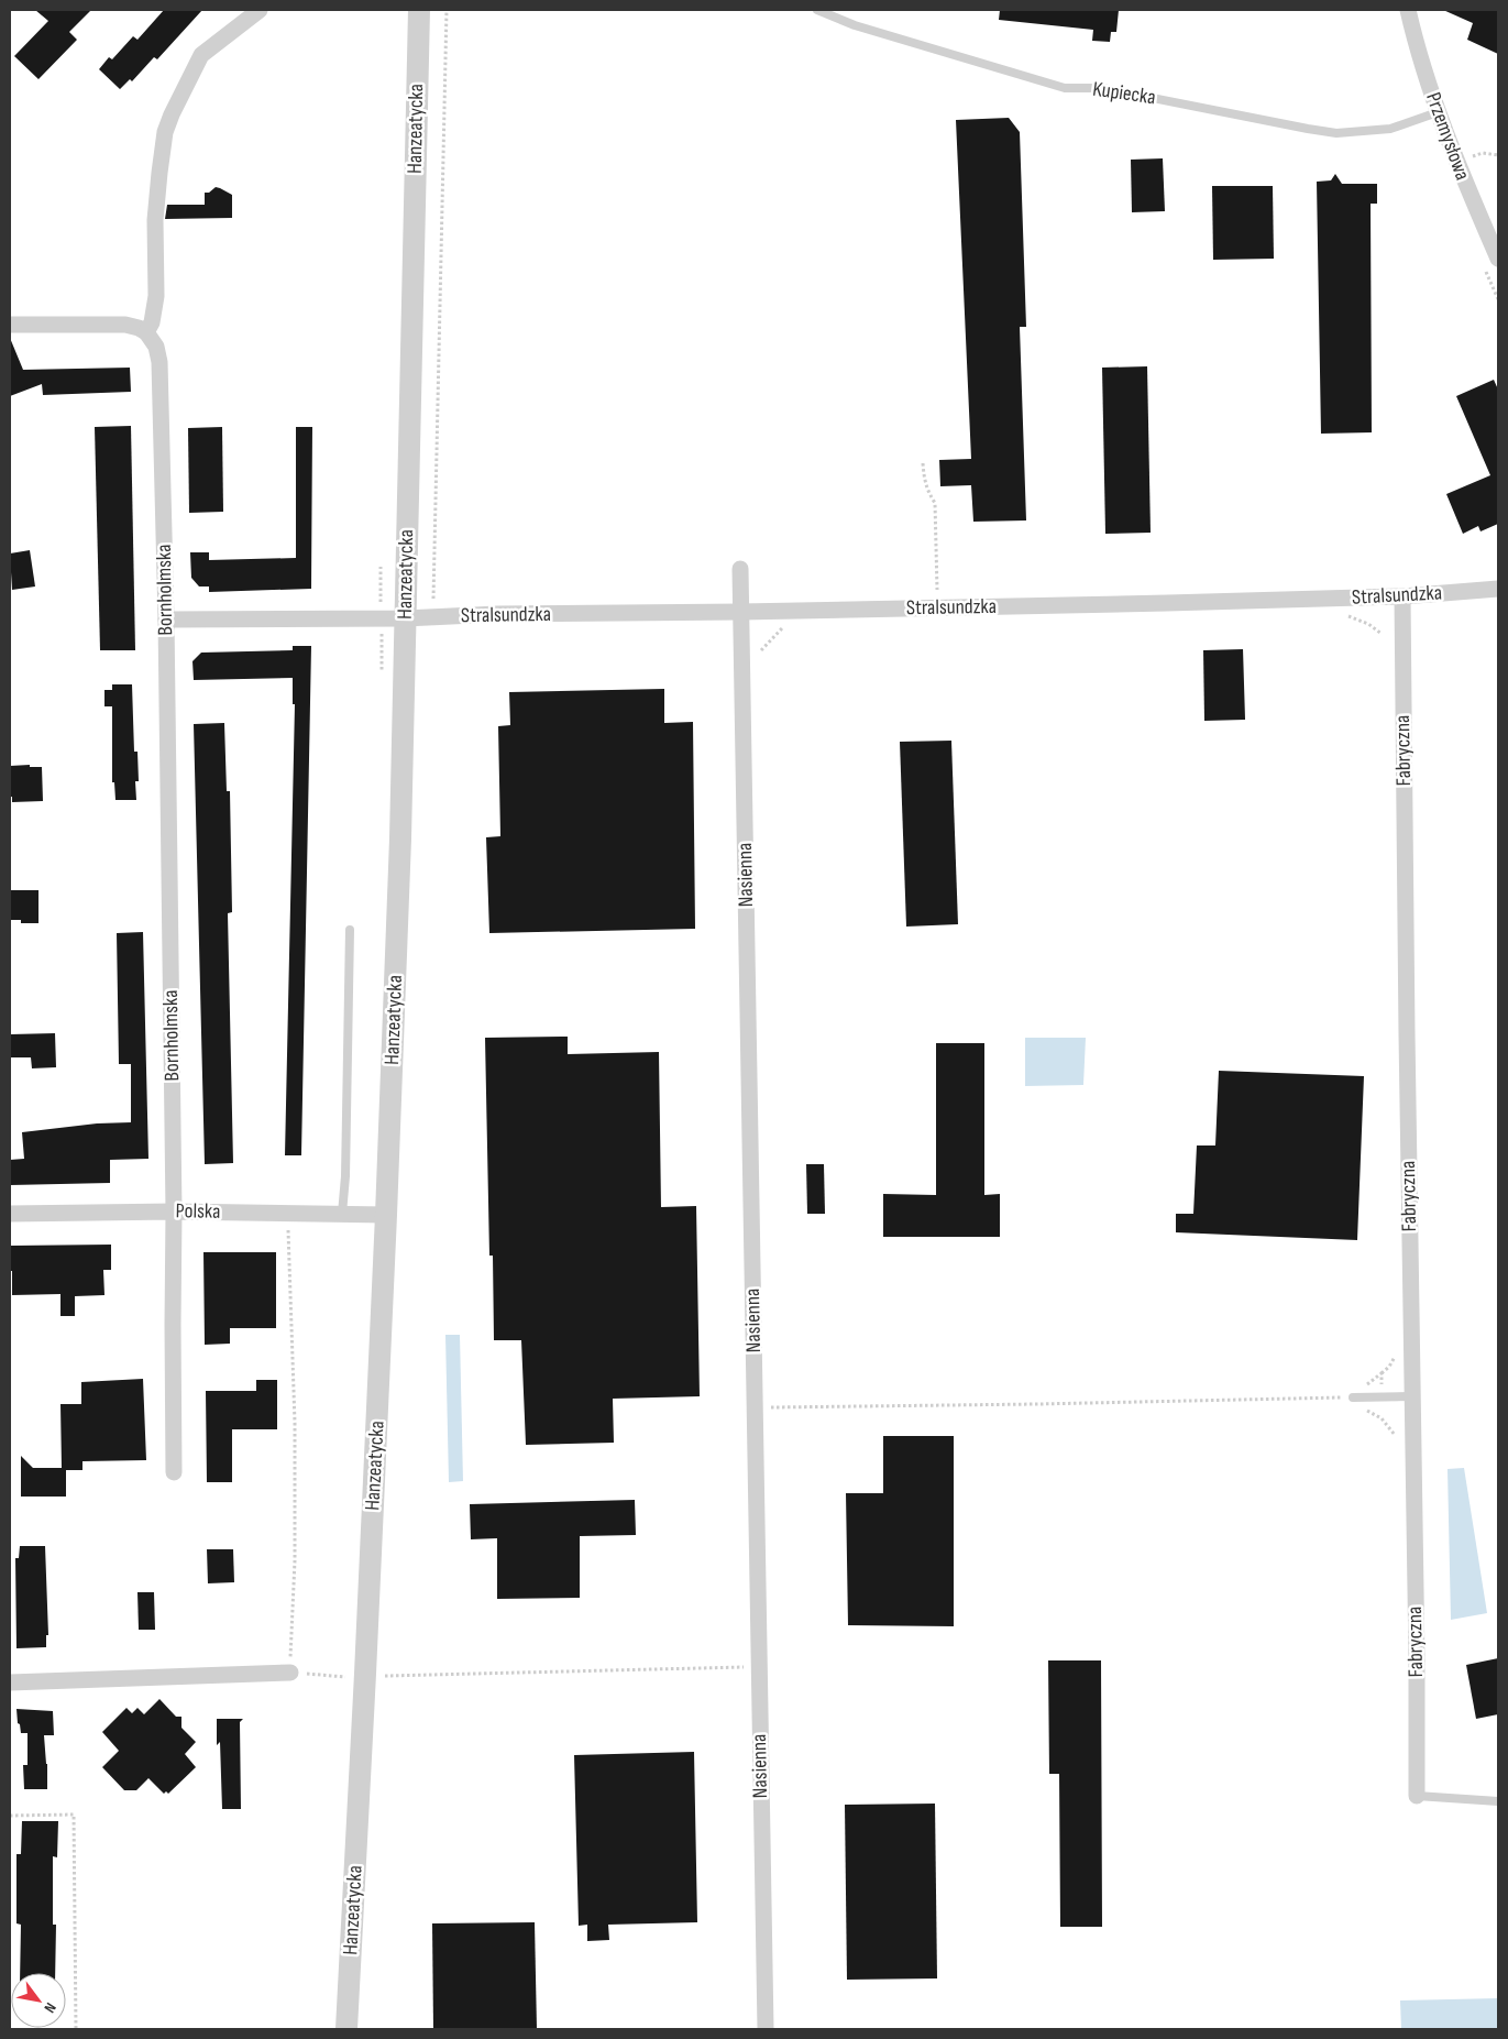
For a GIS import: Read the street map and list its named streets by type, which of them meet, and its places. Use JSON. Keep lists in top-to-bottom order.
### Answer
{
  "streets": {
    "street": [
      "Hanzeatycka",
      "Przemysłowa",
      "Bornholmska",
      "Stralsundzka",
      "Fabryczna",
      "Nasienna",
      "Polska"
    ],
    "lane": ["Kupiecka"]
  },
  "crossings": [
    ["Kupiecka", "Przemysłowa"],
    ["Hanzeatycka", "Stralsundzka"],
    ["Hanzeatycka", "Polska"],
    ["Bornholmska", "Stralsundzka"],
    ["Bornholmska", "Polska"],
    ["Stralsundzka", "Fabryczna"],
    ["Stralsundzka", "Nasienna"]
  ],
  "north": "bottom right"
}
